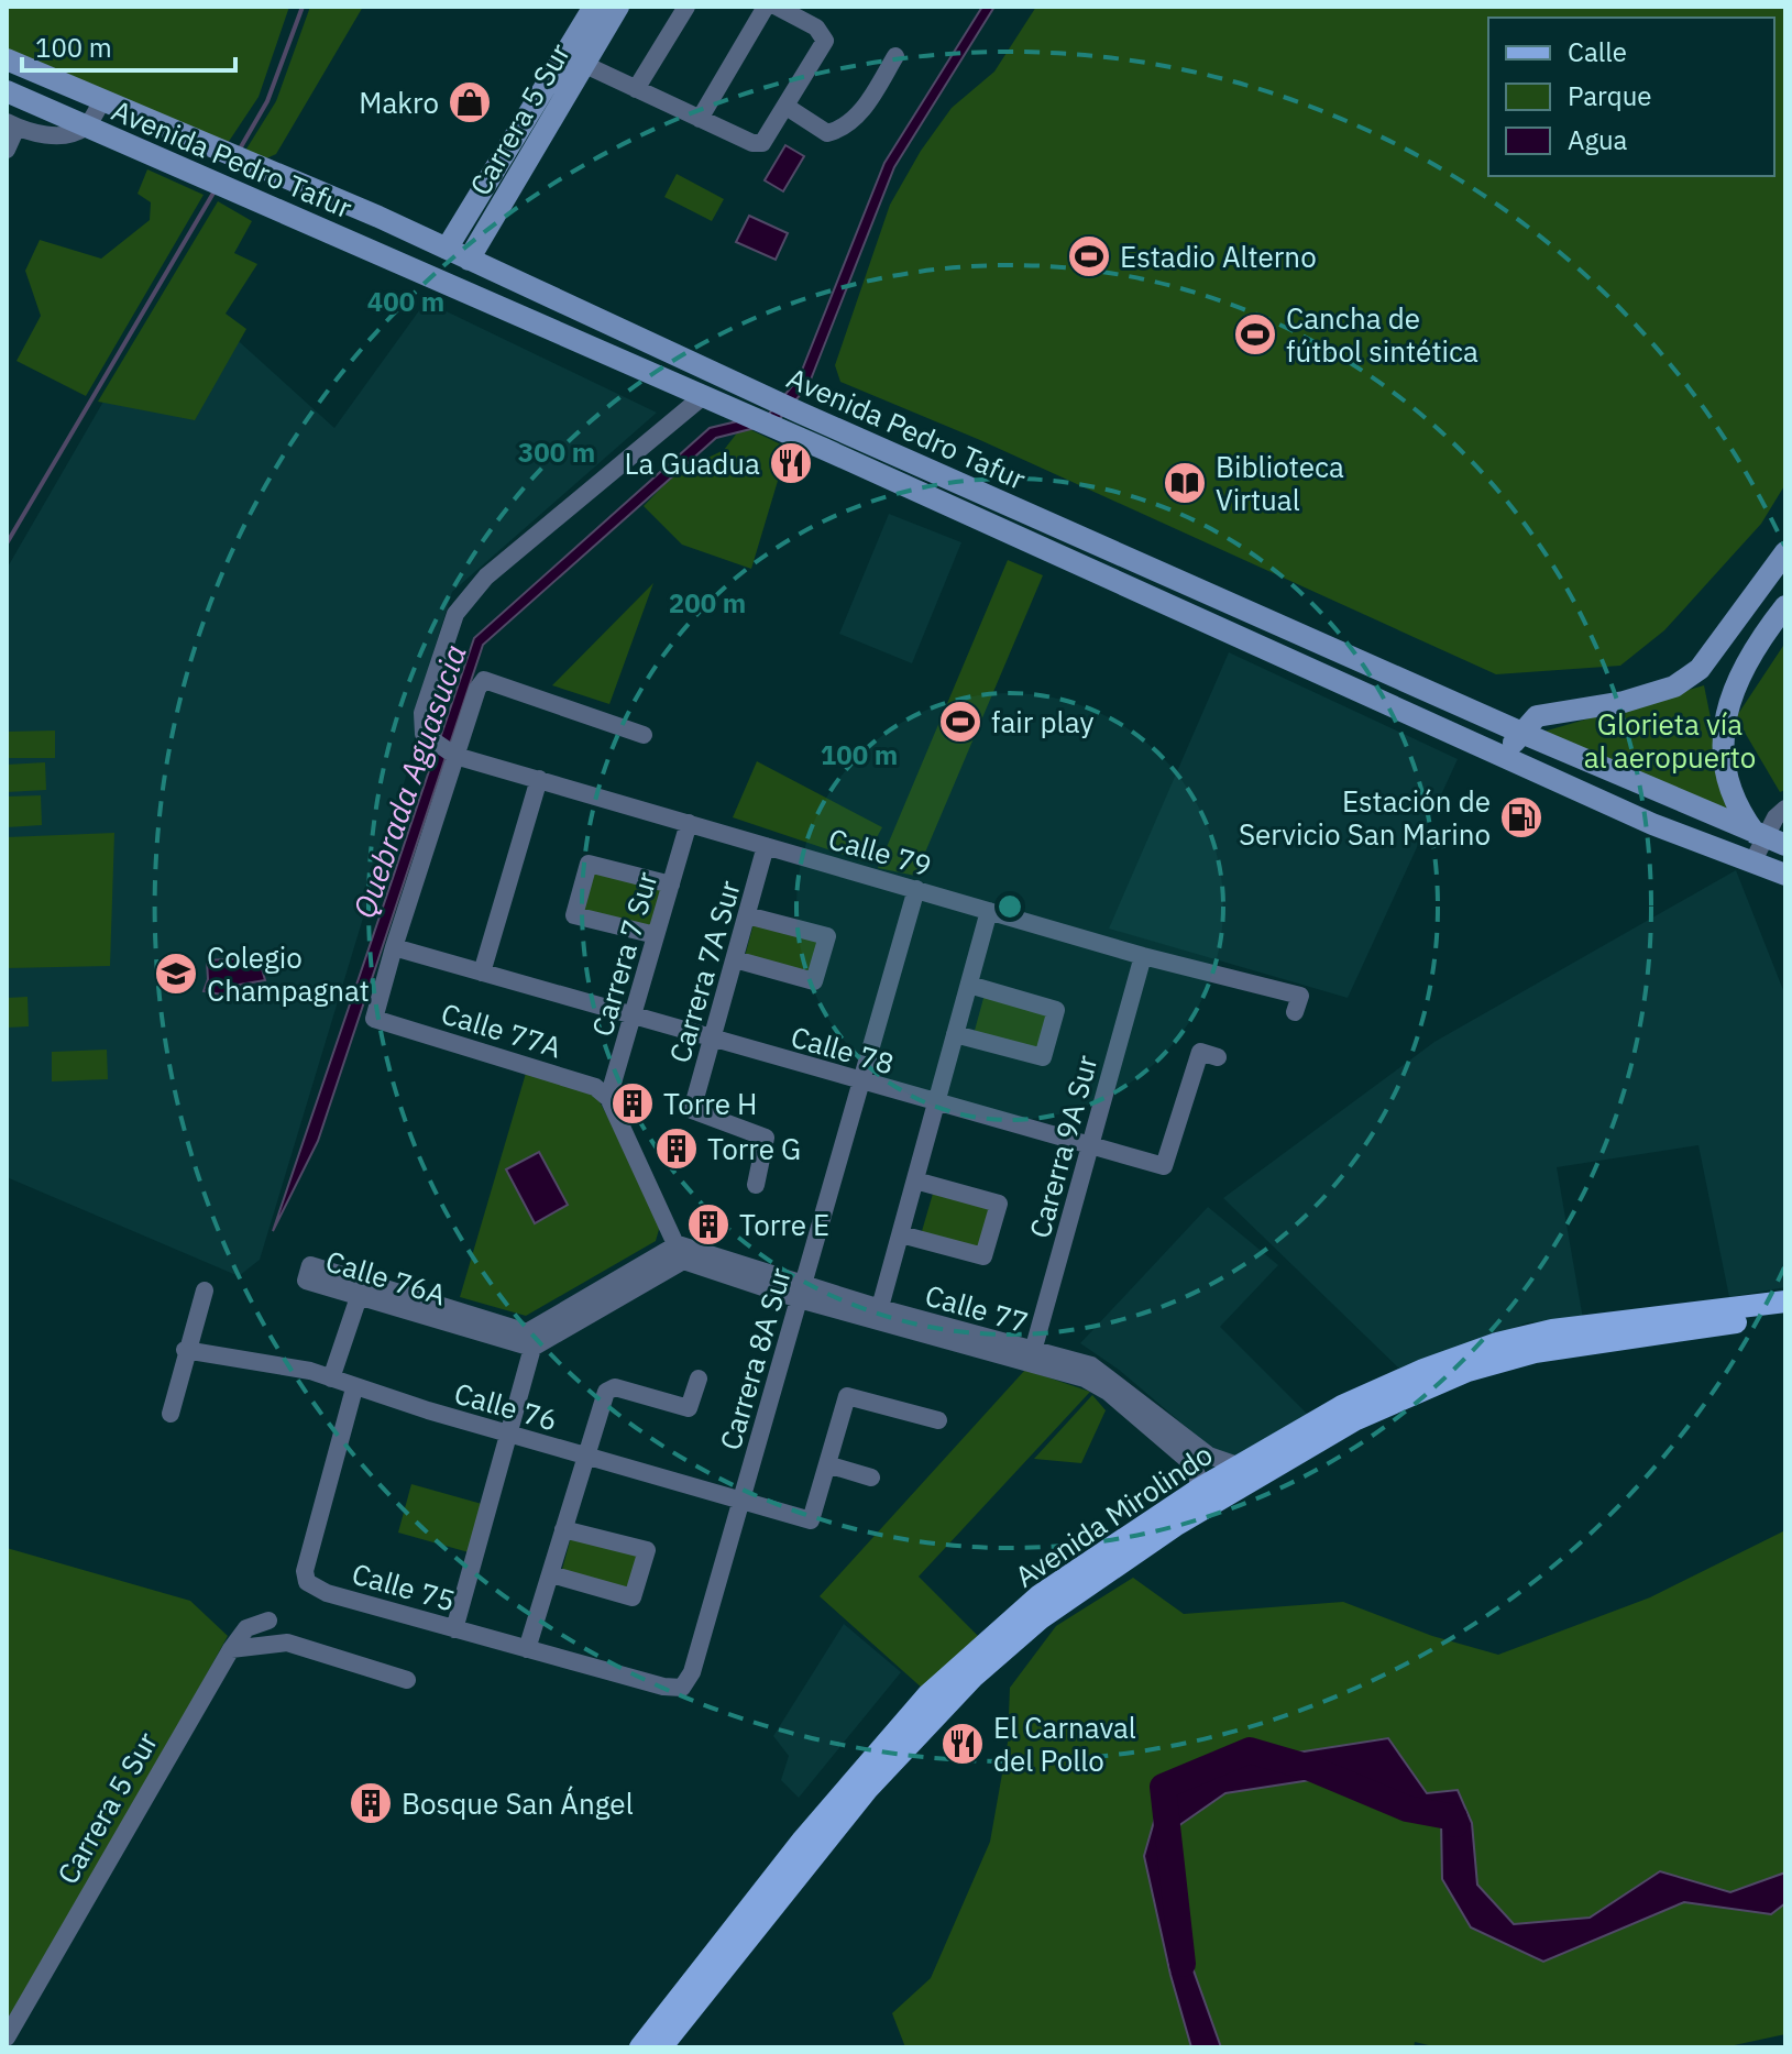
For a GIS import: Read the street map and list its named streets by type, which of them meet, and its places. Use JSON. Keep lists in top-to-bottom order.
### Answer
{
  "streets": {
    "main road": ["Carrera 5 Sur", "Avenida Pedro Tafur", "Avenida Mirolindo"],
    "street": [
      "Calle 79",
      "Carrera 7 Sur",
      "Carrera 7A Sur",
      "Calle 77A",
      "Calle 78",
      "Carerra 9A Sur",
      "Calle 76A",
      "Calle 77",
      "Carrera 8A Sur",
      "Calle 76",
      "Calle 75"
    ]
  },
  "crossings": [
    ["Carrera 5 Sur", "Avenida Pedro Tafur"],
    ["Calle 79", "Carrera 7 Sur"],
    ["Calle 79", "Carrera 7A Sur"],
    ["Calle 79", "Carerra 9A Sur"],
    ["Calle 79", "Carrera 8A Sur"],
    ["Carrera 7 Sur", "Calle 77A"],
    ["Carrera 7 Sur", "Calle 78"],
    ["Carrera 7A Sur", "Calle 78"],
    ["Calle 77A", "Calle 78"],
    ["Calle 78", "Carerra 9A Sur"],
    ["Calle 78", "Carrera 8A Sur"],
    ["Carerra 9A Sur", "Calle 77"],
    ["Calle 77", "Carrera 8A Sur"],
    ["Calle 77", "Avenida Mirolindo"],
    ["Carrera 8A Sur", "Calle 76"],
    ["Carrera 8A Sur", "Calle 75"],
    ["Calle 76", "Calle 75"]
  ],
  "water": ["Quebrada Aguasucia"],
  "parks": ["Glorieta vía al aeropuerto"],
  "places": {
    "shop": ["Makro"],
    "sports": ["Estadio Alterno", "Cancha de fútbol sintética", "fair play"],
    "restaurant": ["La Guadua", "El Carnaval del Pollo"],
    "library": ["Biblioteca Virtual"],
    "fuel station": ["Estación de Servicio San Marino"],
    "school or university": ["Colegio Champagnat"],
    "building": [
      "Torre H",
      "Torre G",
      "Torre E",
      "Bosque San Ángel"
    ]
  },
  "legend": ["Calle", "Parque", "Agua"],
  "scale_bar": "100 m",
  "rings": [
    "400 m",
    "300 m",
    "200 m",
    "100 m"
  ]
}
